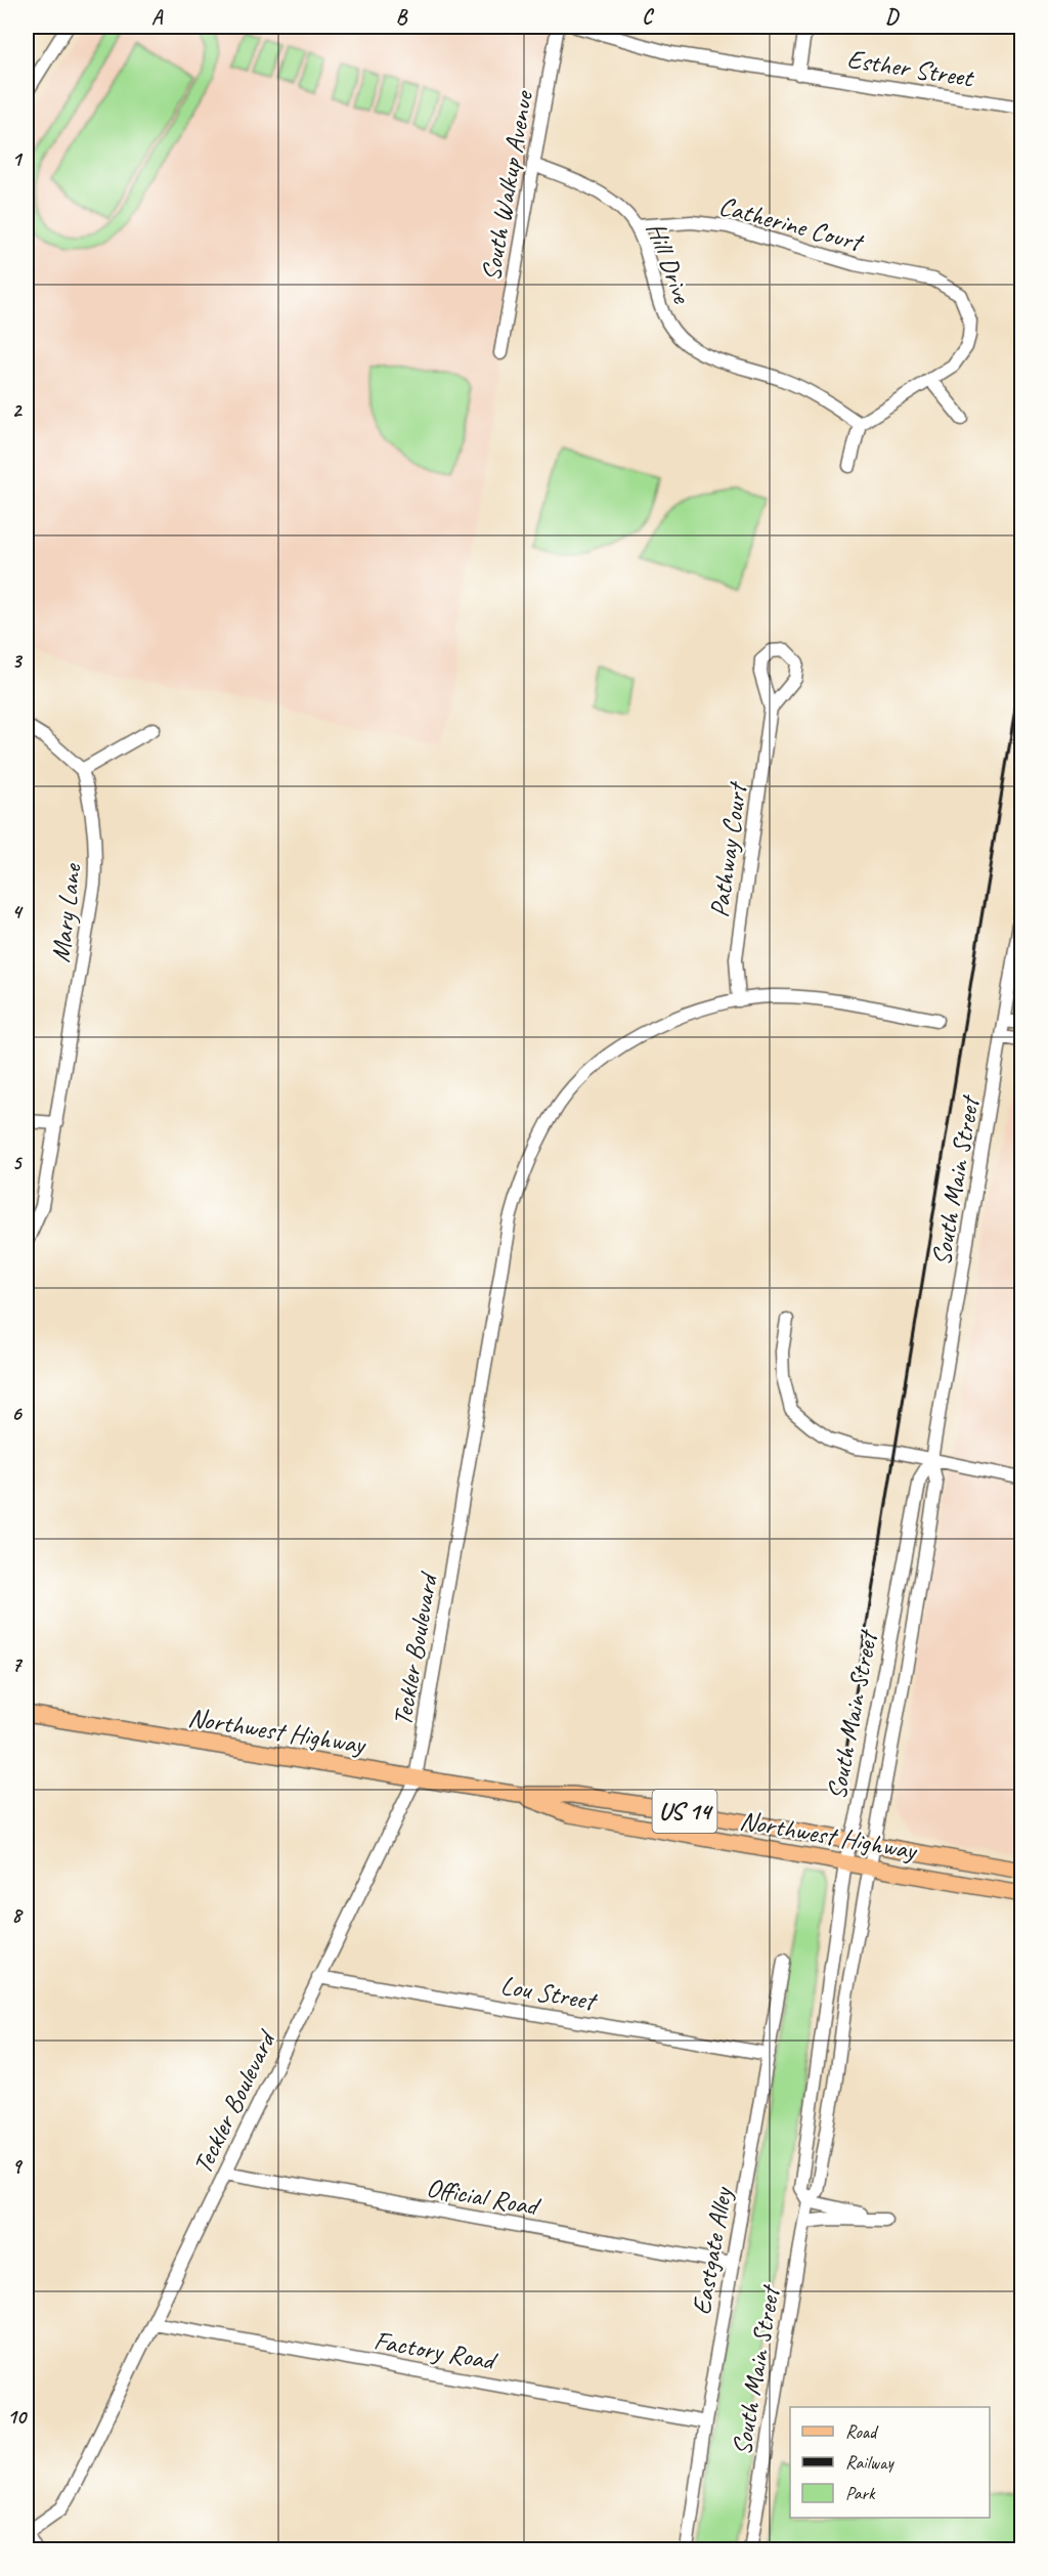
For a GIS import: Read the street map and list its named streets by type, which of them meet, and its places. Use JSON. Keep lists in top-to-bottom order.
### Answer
{
  "streets": {
    "main road": ["Northwest Highway", "US 14"],
    "street": [
      "Esther Street",
      "South Walkup Avenue",
      "Catherine Court",
      "Hill Drive",
      "Pathway Court",
      "Mary Lane",
      "South Main Street",
      "Teckler Boulevard",
      "Lou Street",
      "Official Road",
      "Eastgate Alley",
      "Factory Road"
    ]
  },
  "crossings": [
    ["South Walkup Avenue", "Hill Drive"],
    ["Catherine Court", "Hill Drive"],
    ["Pathway Court", "Teckler Boulevard"],
    ["South Main Street", "Northwest Highway"],
    ["Teckler Boulevard", "Northwest Highway"],
    ["Teckler Boulevard", "Lou Street"],
    ["Teckler Boulevard", "Official Road"],
    ["Teckler Boulevard", "Factory Road"],
    ["Lou Street", "Eastgate Alley"],
    ["Official Road", "Eastgate Alley"],
    ["Eastgate Alley", "Factory Road"]
  ],
  "legend": ["Road", "Railway", "Park"],
  "grid": {
    "columns": [
      "A",
      "B",
      "C",
      "D"
    ],
    "rows": [
      "1",
      "2",
      "3",
      "4",
      "5",
      "6",
      "7",
      "8",
      "9",
      "10"
    ]
  }
}
